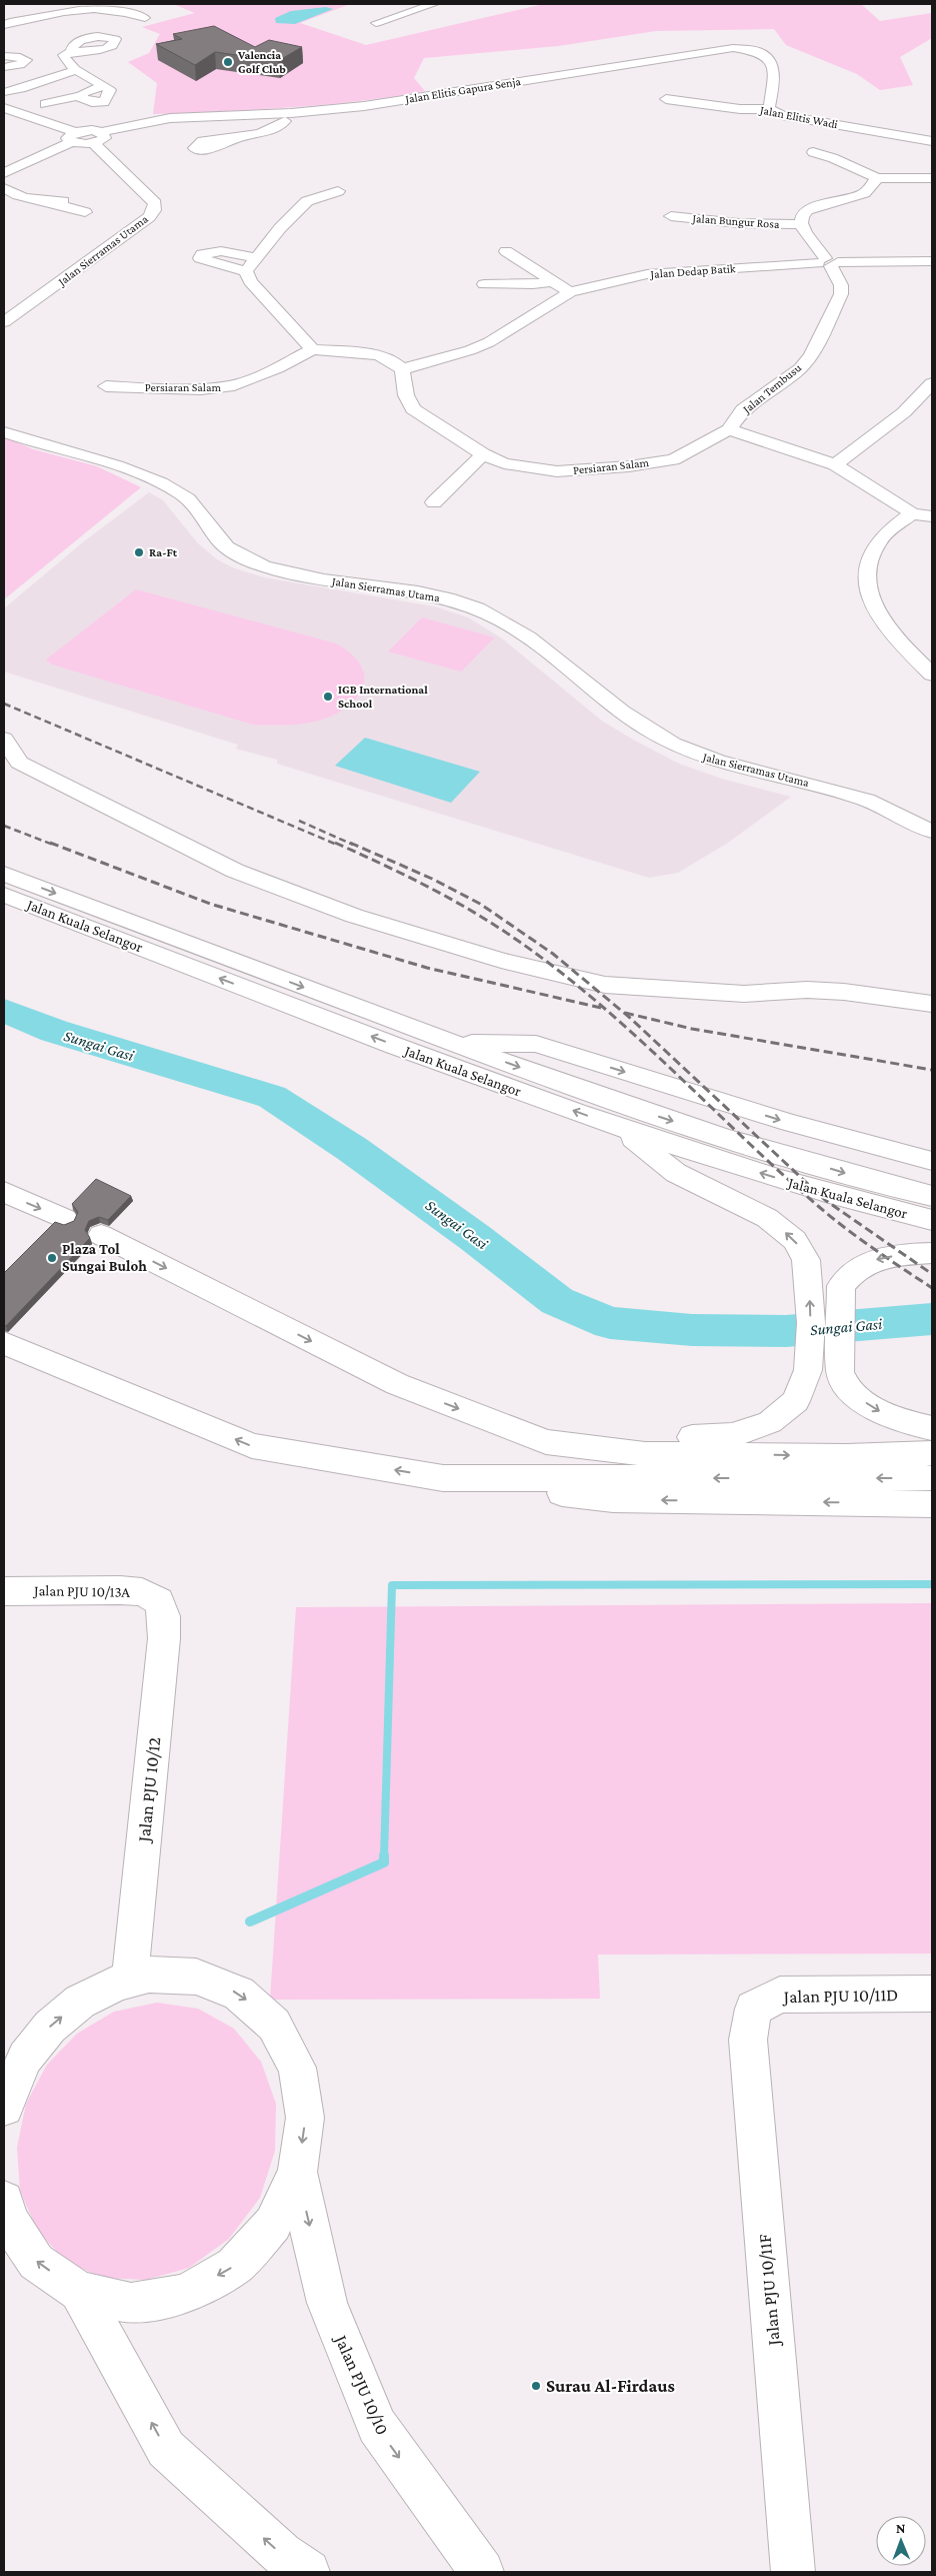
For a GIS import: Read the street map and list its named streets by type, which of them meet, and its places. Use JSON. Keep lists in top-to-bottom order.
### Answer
{
  "streets": {
    "main road": [
      "Jalan Elitis Gapura Senja",
      "Jalan Elitis Wadi",
      "Jalan Bungur Rosa",
      "Jalan Sierramas Utama",
      "Jalan Dedap Batik",
      "Persiaran Salam",
      "Jalan Tembusu",
      "Jalan Kuala Selangor",
      "Jalan PJU 10/13A",
      "Jalan PJU 10/12",
      "Jalan PJU 10/11D",
      "Jalan PJU 10/11F",
      "Jalan PJU 10/10"
    ]
  },
  "crossings": [
    ["Jalan Elitis Gapura Senja", "Jalan Elitis Wadi"],
    ["Jalan Elitis Gapura Senja", "Jalan Sierramas Utama"],
    ["Jalan Bungur Rosa", "Jalan Dedap Batik"],
    ["Jalan Bungur Rosa", "Jalan Tembusu"],
    ["Jalan Dedap Batik", "Persiaran Salam"],
    ["Jalan Dedap Batik", "Jalan Tembusu"],
    ["Persiaran Salam", "Jalan Tembusu"],
    ["Jalan PJU 10/13A", "Jalan PJU 10/12"],
    ["Jalan PJU 10/11D", "Jalan PJU 10/11F"]
  ],
  "water": ["Sungai Gasi"],
  "places": [
    "Valencia Golf Club",
    "Ra-Ft",
    "IGB International School",
    "Plaza Tol Sungai Buloh",
    "Surau Al-Firdaus"
  ],
  "north": "top"
}
